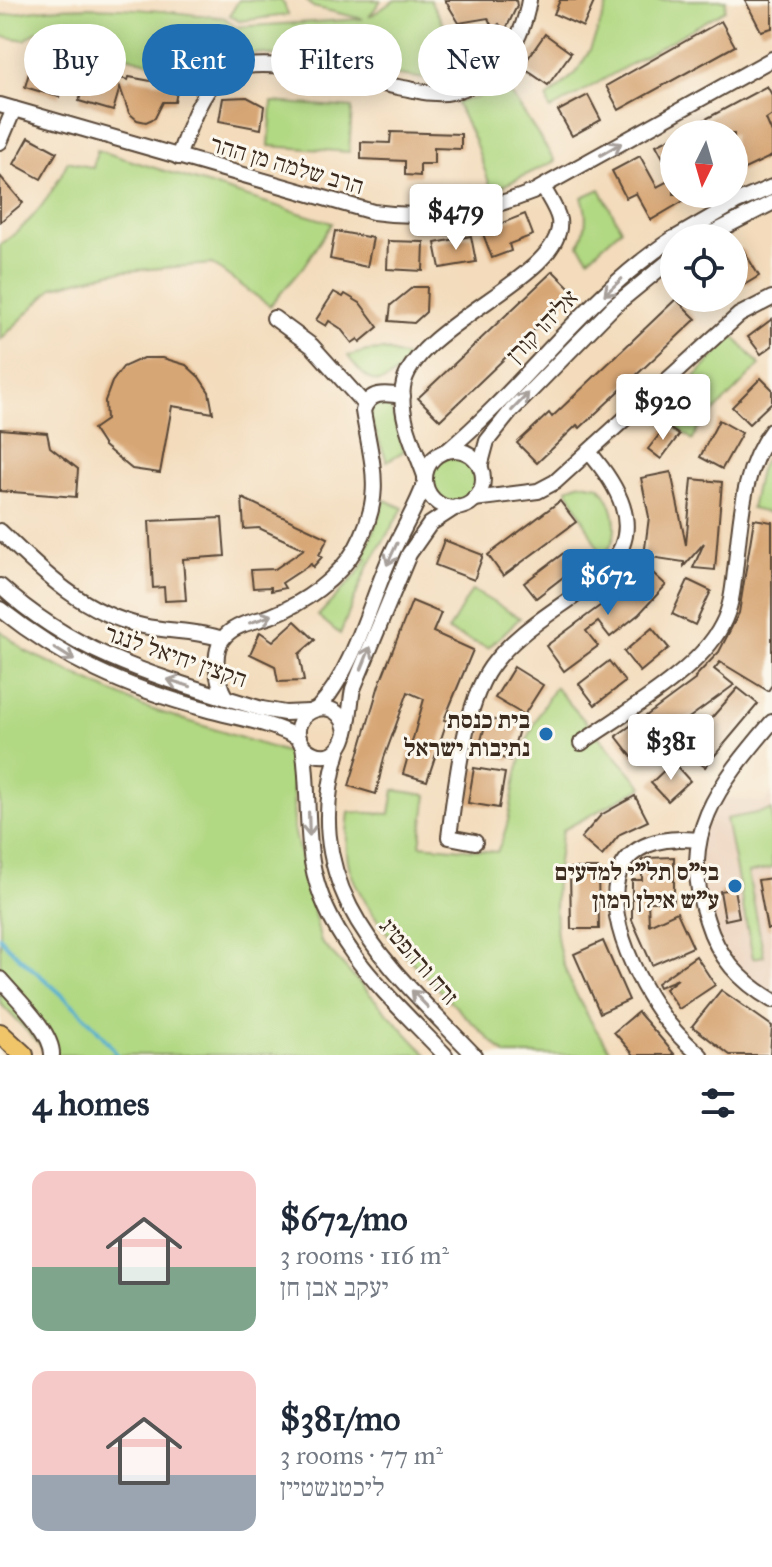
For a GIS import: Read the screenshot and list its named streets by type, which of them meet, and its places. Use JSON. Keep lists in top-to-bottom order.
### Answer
{
  "streets": {
    "street": [
      "הרב שלמה מן ההר",
      "אליהו קורן",
      "הקצין יחיאל לנגר",
      "זרח ורהפטיג"
    ]
  },
  "crossings": [
    ["הקצין יחיאל לנגר", "זרח ורהפטיג"]
  ],
  "places": ["בית כנסת נתיבות ישראל", "בי\"ס תל\"י למדעים ע\"ש אילן רמון"],
  "north": "bottom",
  "page": {
    "chip": [
      "Buy",
      "Rent",
      "Filters",
      "New"
    ],
    "price": [
      "$479",
      "$920",
      "$672",
      "$381"
    ],
    "heading": "4 homes",
    "list": [
      {
        "name": "$672/mo",
        "note": "3 rooms · 116 m² · יעקב אבן חן"
      },
      {
        "name": "$381/mo",
        "note": "3 rooms · 77 m² · ליכטנשטיין"
      }
    ]
  }
}
